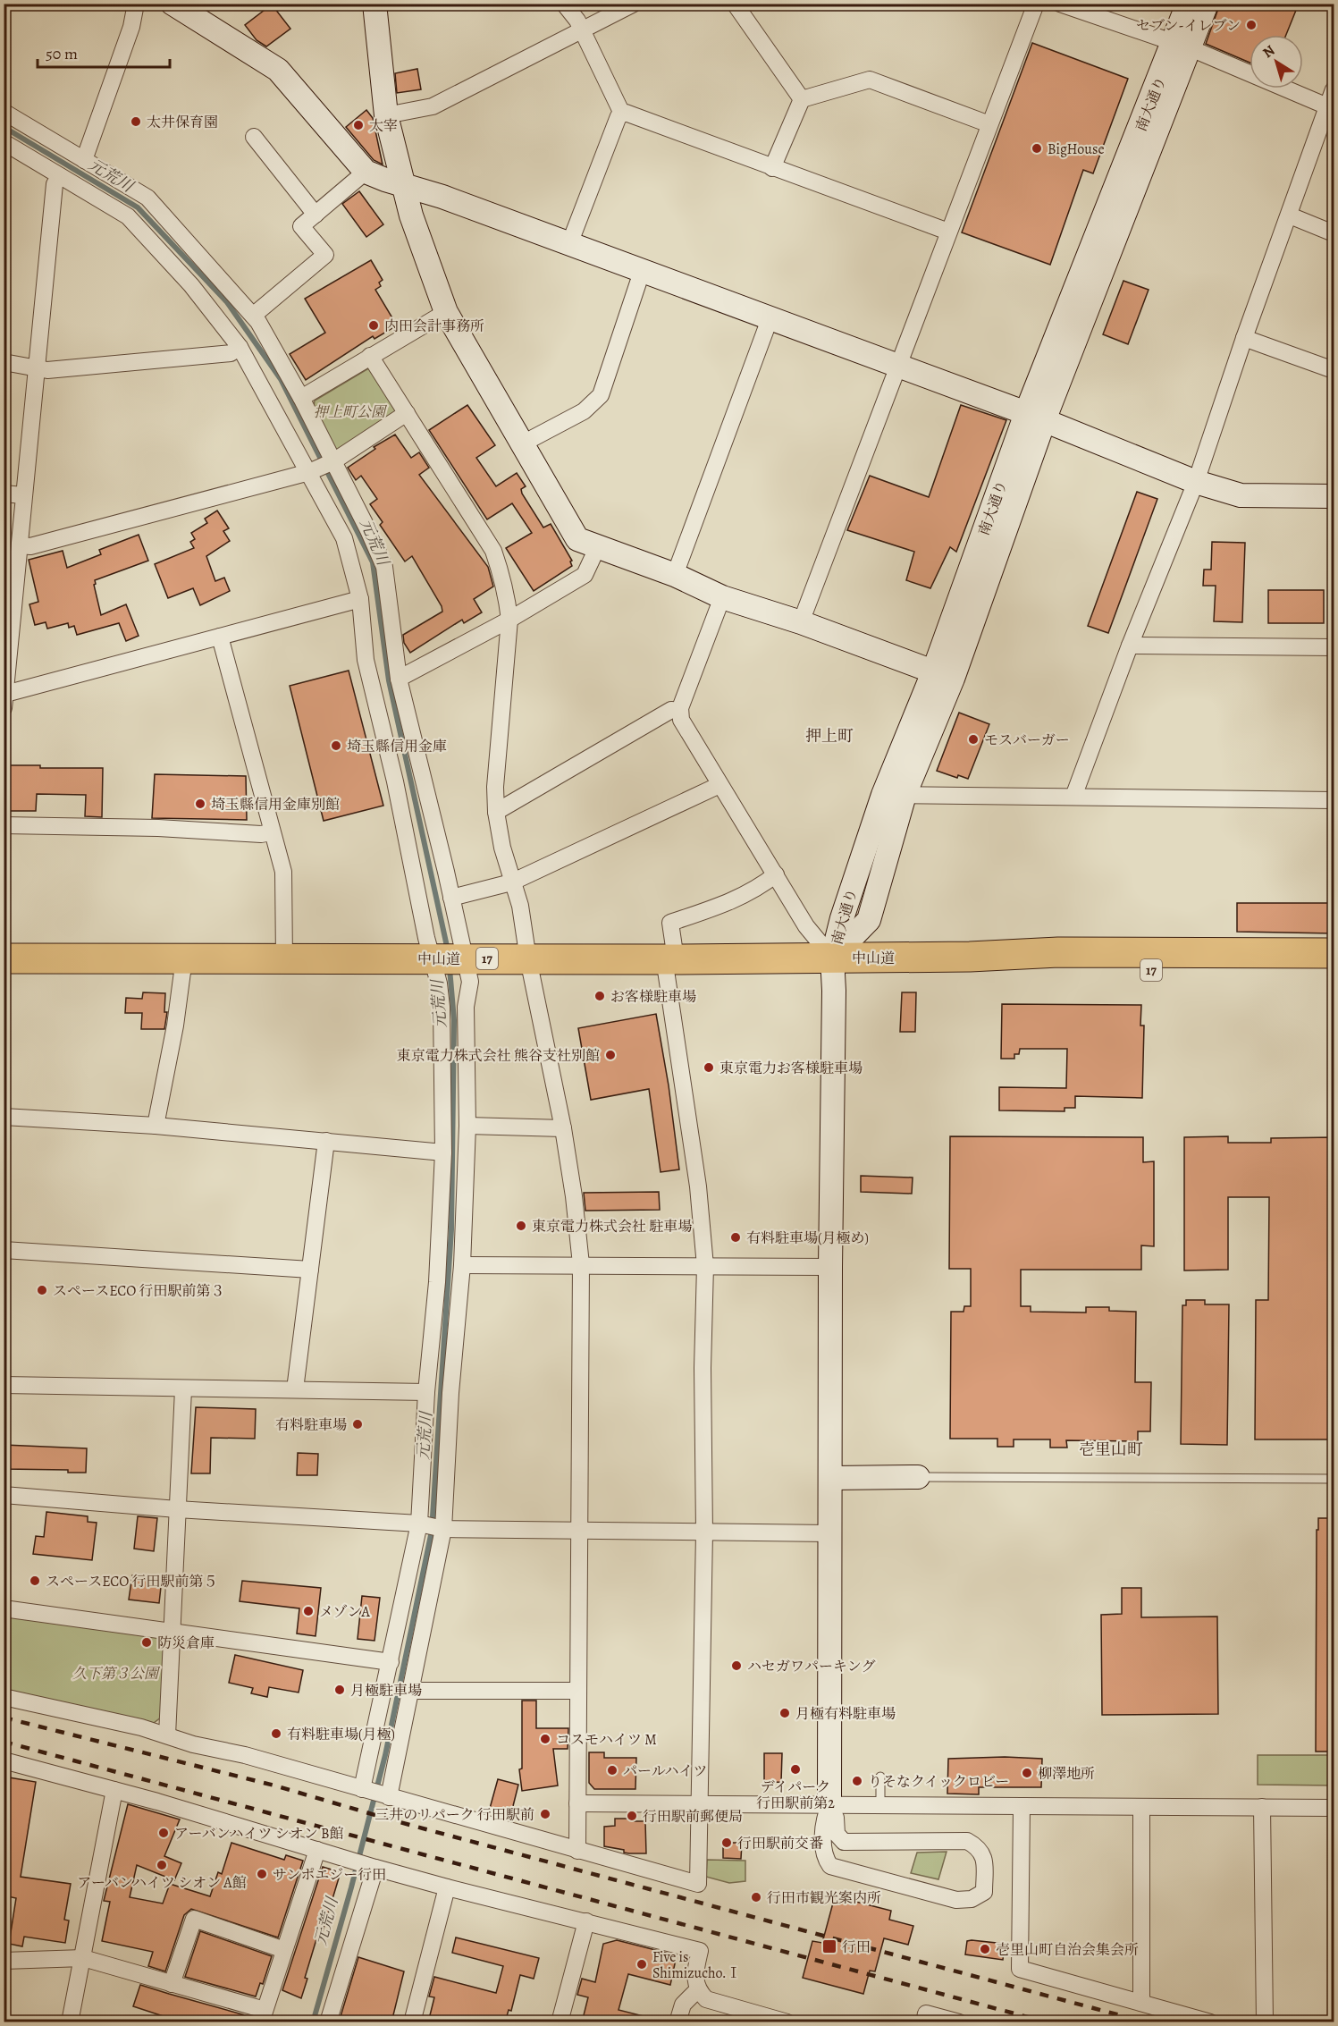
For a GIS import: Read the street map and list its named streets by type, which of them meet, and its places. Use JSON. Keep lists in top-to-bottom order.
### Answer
{
  "streets": {
    "highway": ["中山道", "17"],
    "street": ["南大通り"]
  },
  "crossings": [
    ["南大通り", "中山道"]
  ],
  "districts": ["押上町", "壱里山町"],
  "water": ["元荒川"],
  "parks": ["押上町公園", "久下第３公園"],
  "places": {
    "other": [
      "セブン-イレブン",
      "太井保育園",
      "太宰",
      "BigHouse",
      "内田会計事務所",
      "モスバーガー",
      "埼玉縣信用金庫",
      "埼玉縣信用金庫別館",
      "お客様駐車場",
      "東京電力株式会社 熊谷支社別館",
      "東京電力お客様駐車場",
      "東京電力株式会社 駐車場",
      "有料駐車場(月極め)",
      "スペースECO 行田駅前第３",
      "有料駐車場",
      "スペースECO 行田駅前第５",
      "メゾンA",
      "防災倉庫",
      "ハセガワパーキング",
      "月極駐車場",
      "月極有料駐車場",
      "有料駐車場(月極)",
      "コスモハイツ M",
      "デイパーク 行田駅前第2",
      "パールハイツ",
      "柳澤地所",
      "りそなクイックロビー",
      "三井のリパーク 行田駅前",
      "行田駅前郵便局",
      "アーバンハイツ シオン B館",
      "行田駅前交番",
      "アーバンハイツ シオン A館",
      "サンポエジー行田",
      "行田市観光案内所",
      "壱里山町自治会集会所",
      "Five is Shimizucho.Ⅰ"
    ],
    "transit": ["行田"]
  },
  "scale_bar": "50 m",
  "north": "top left"
}
